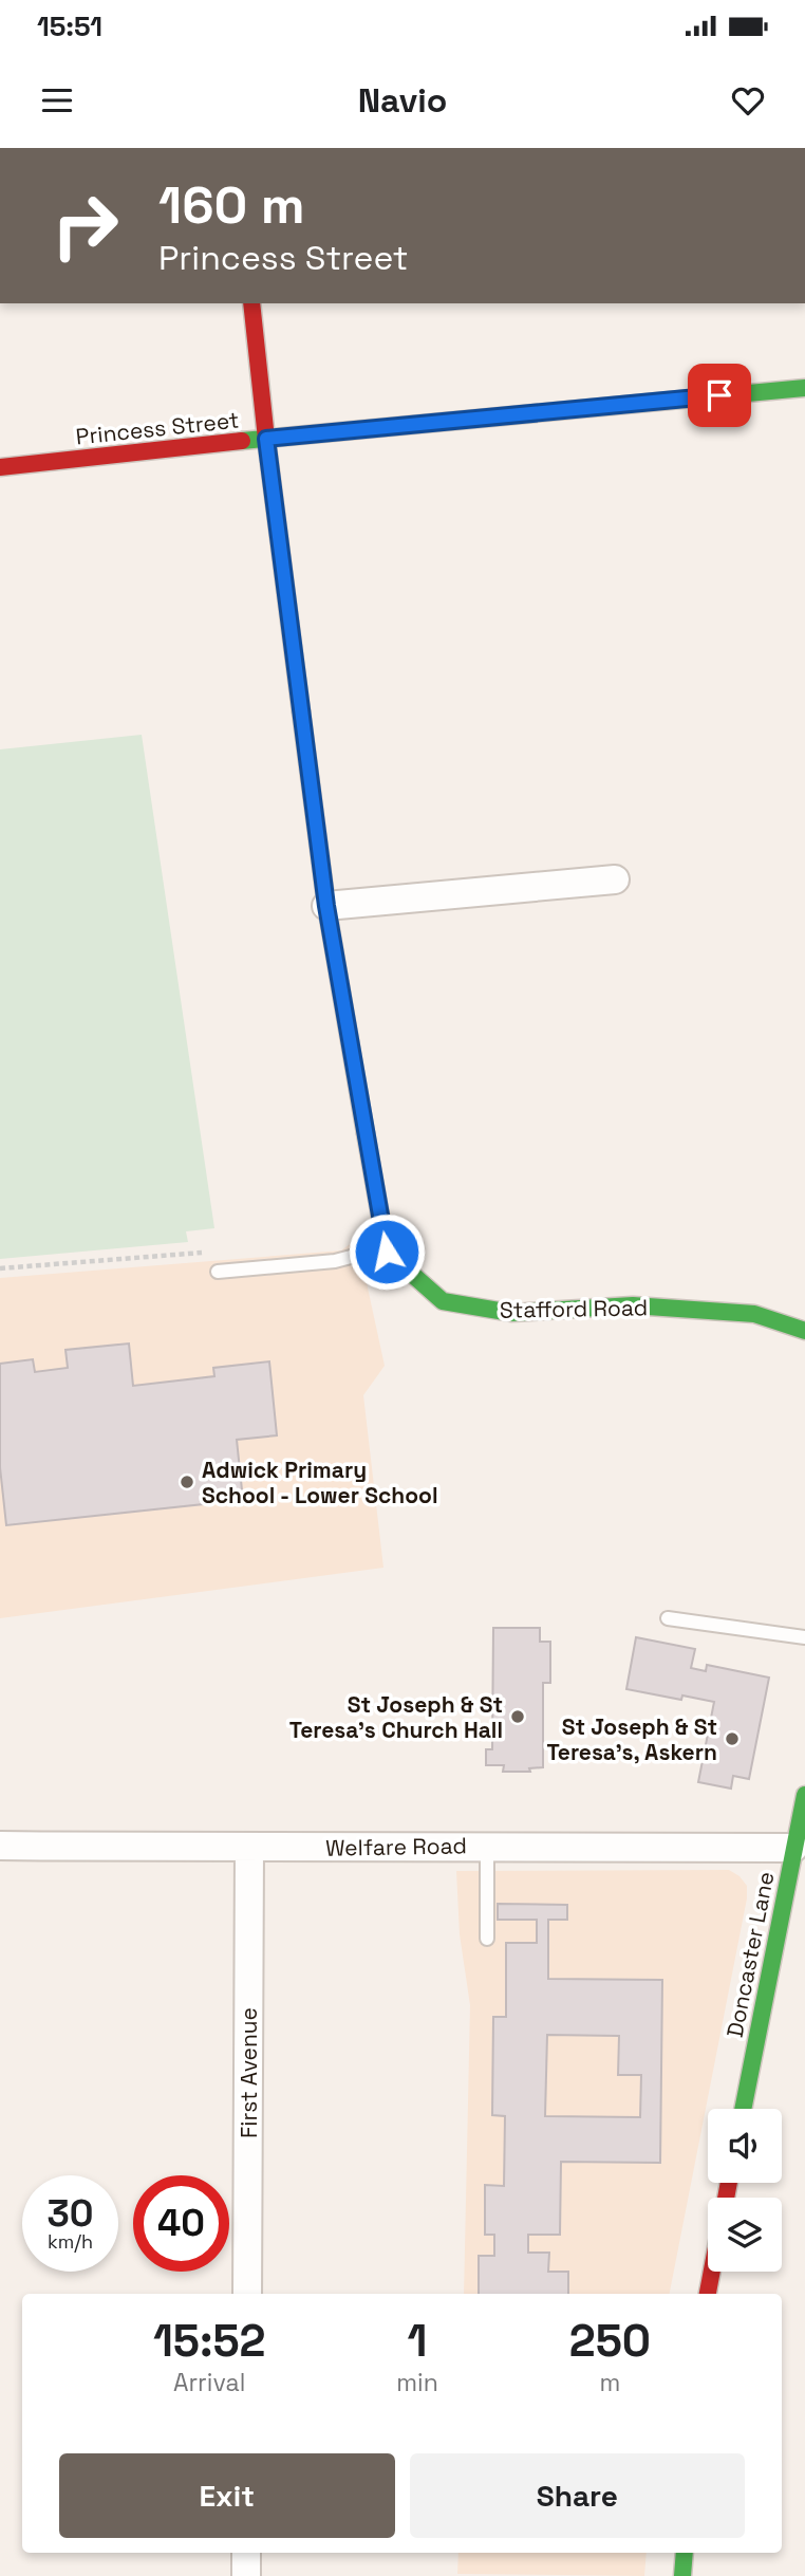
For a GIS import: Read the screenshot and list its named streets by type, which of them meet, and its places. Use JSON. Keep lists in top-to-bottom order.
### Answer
{
  "streets": {
    "street": [
      "Princess Street",
      "Stafford Road",
      "Welfare Road",
      "Doncaster Lane",
      "First Avenue"
    ]
  },
  "crossings": [
    ["Princess Street", "Stafford Road"],
    ["Welfare Road", "Doncaster Lane"],
    ["Welfare Road", "First Avenue"]
  ],
  "places": ["Adwick Primary School - Lower School", "St Joseph & St Teresa's Church Hall", "St Joseph & St Teresa's, Askern"],
  "page": {
    "status": "15:51",
    "header": "Navio",
    "turn": ["160 m", "Princess Street"],
    "speed": "30 km/h",
    "limit": "40",
    "eta": [
      "15:52",
      "Arrival",
      "1",
      "min",
      "250",
      "m"
    ],
    "buttons": ["Exit", "Share"]
  }
}
